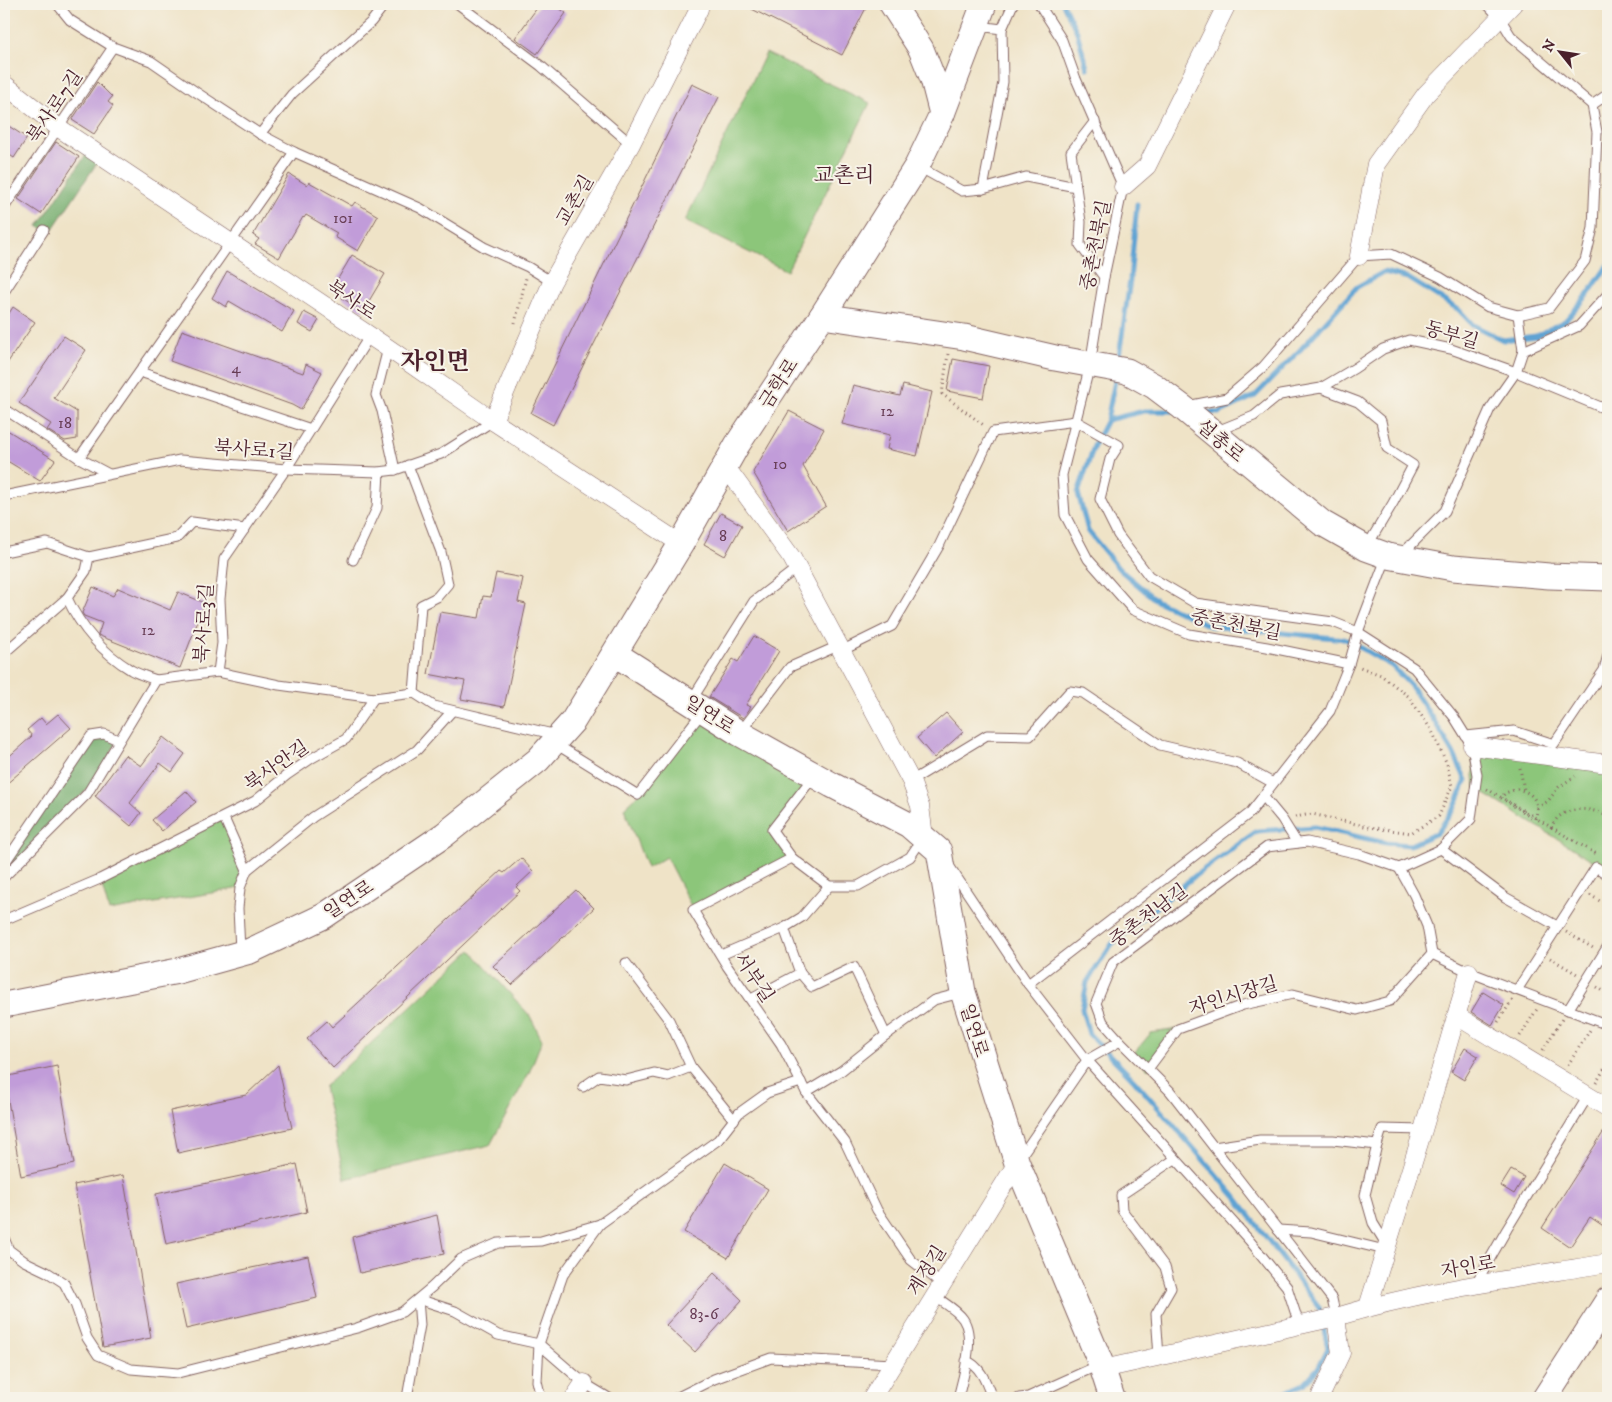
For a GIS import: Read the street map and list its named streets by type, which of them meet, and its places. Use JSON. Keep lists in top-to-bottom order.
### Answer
{
  "streets": {
    "street": [
      "교촌길",
      "북사로",
      "금학로",
      "설총로",
      "일연로",
      "자인로",
      "계정길"
    ],
    "lane": [
      "북사로7길",
      "중촌천북길",
      "동부길",
      "북사로1길",
      "북사로3길",
      "북사안길",
      "중촌천남길",
      "서부길",
      "자인시장길"
    ]
  },
  "crossings": [
    ["북사로7길", "북사로"],
    ["교촌길", "북사로"],
    ["교촌길", "북사로1길"],
    ["중촌천북길", "설총로"],
    ["북사로", "금학로"],
    ["북사로", "북사로1길"],
    ["북사로", "북사로3길"],
    ["동부길", "설총로"],
    ["금학로", "설총로"],
    ["금학로", "일연로"],
    ["북사로1길", "북사로3길"],
    ["일연로", "자인로"],
    ["일연로", "계정길"],
    ["중촌천남길", "자인시장길"],
    ["중촌천남길", "자인로"],
    ["서부길", "계정길"]
  ],
  "districts": ["교촌리", "자인면"],
  "house_numbers": [
    "101",
    "4",
    "12",
    "18",
    "10",
    "8",
    "12",
    "83-6"
  ],
  "north": "top left"
}
